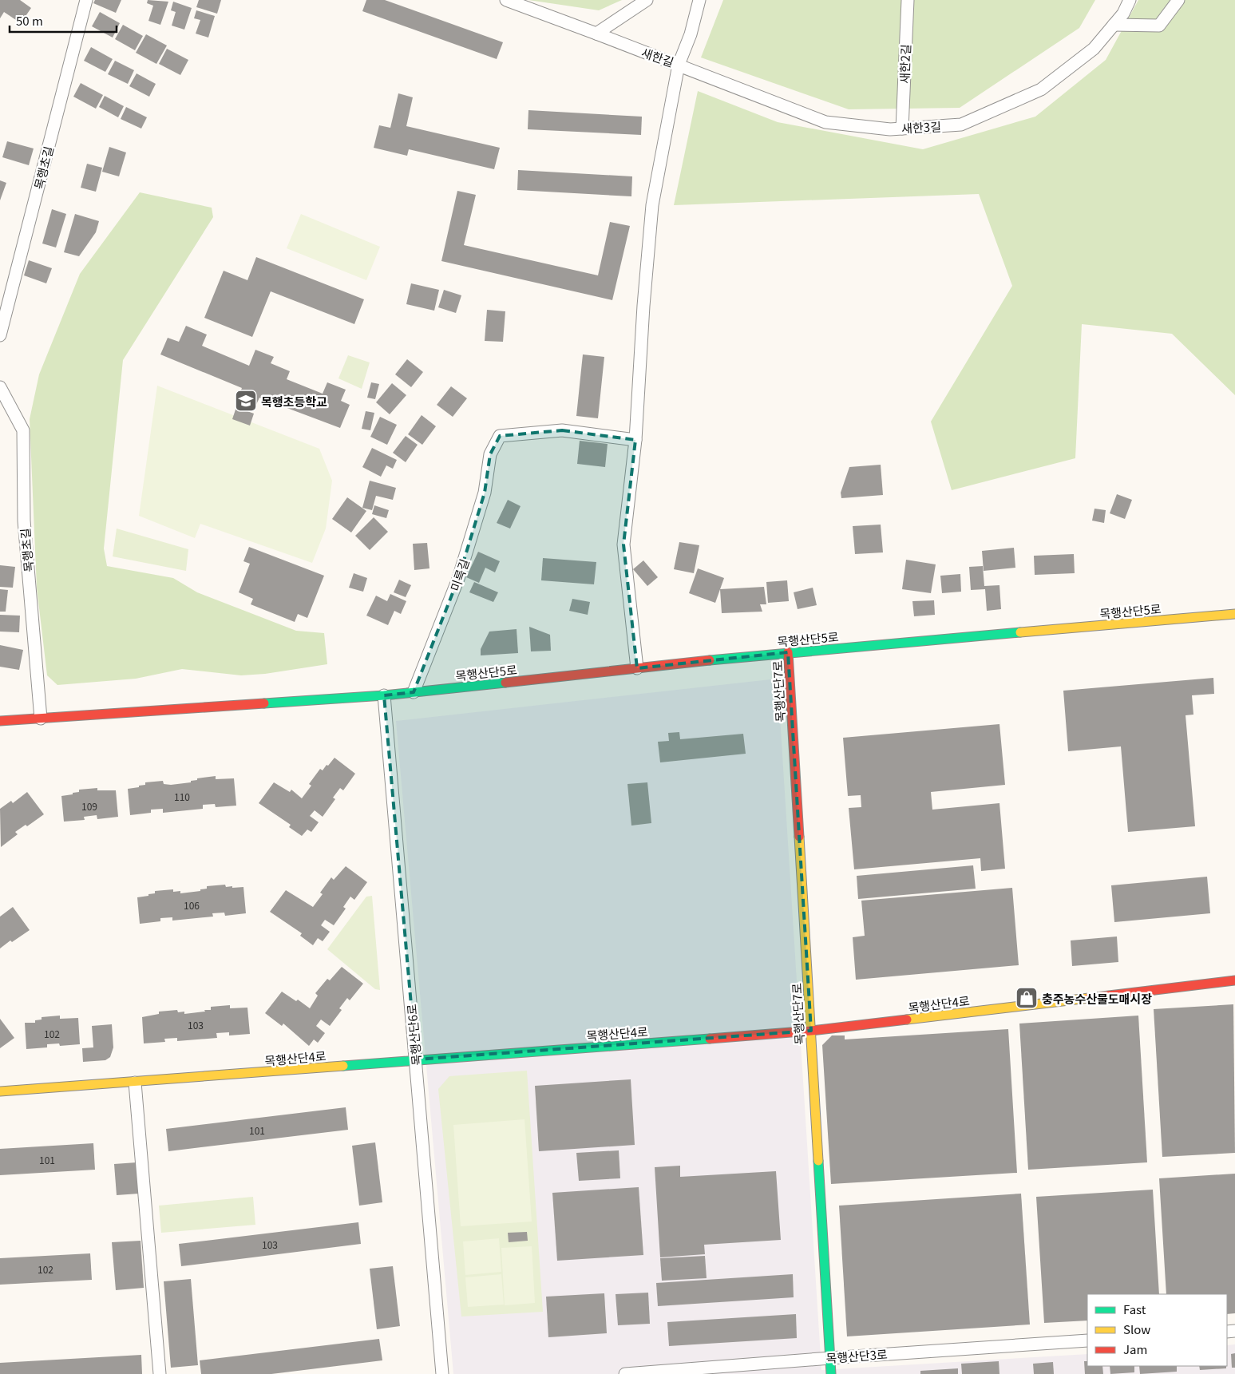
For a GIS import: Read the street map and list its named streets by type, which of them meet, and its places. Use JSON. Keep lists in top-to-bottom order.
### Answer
{
  "streets": {
    "street": [
      "새한길",
      "새한2길",
      "새한3길",
      "목행초길",
      "미륵길",
      "목행산단5로",
      "목행산단7로",
      "목행산단4로",
      "목행산단6로",
      "목행산단3로"
    ]
  },
  "crossings": [
    ["새한길", "새한3길"],
    ["새한2길", "새한3길"],
    ["목행초길", "목행산단5로"],
    ["미륵길", "목행산단5로"],
    ["목행산단5로", "목행산단7로"],
    ["목행산단5로", "목행산단6로"],
    ["목행산단7로", "목행산단4로"],
    ["목행산단7로", "목행산단3로"],
    ["목행산단4로", "목행산단6로"]
  ],
  "places": {
    "school or university": ["목행초등학교"],
    "shop": ["충주농수산물도매시장"]
  },
  "house_numbers": [
    "110",
    "109",
    "106",
    "103",
    "102",
    "101",
    "101",
    "103",
    "102"
  ],
  "legend": ["Fast", "Slow", "Jam"],
  "scale_bar": "50 m"
}
